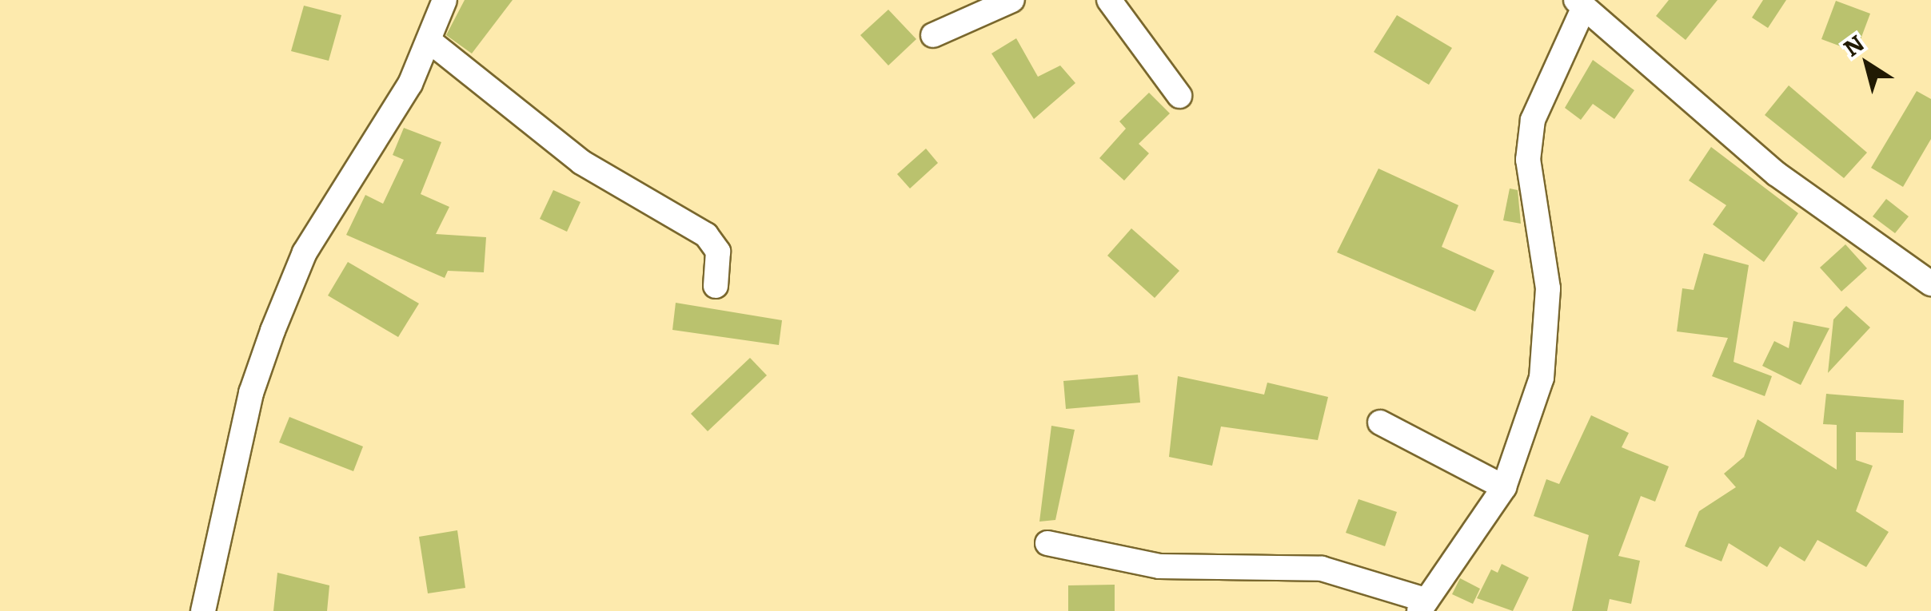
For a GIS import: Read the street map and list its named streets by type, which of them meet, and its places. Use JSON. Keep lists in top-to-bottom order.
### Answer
{
  "north": "top left"
}
